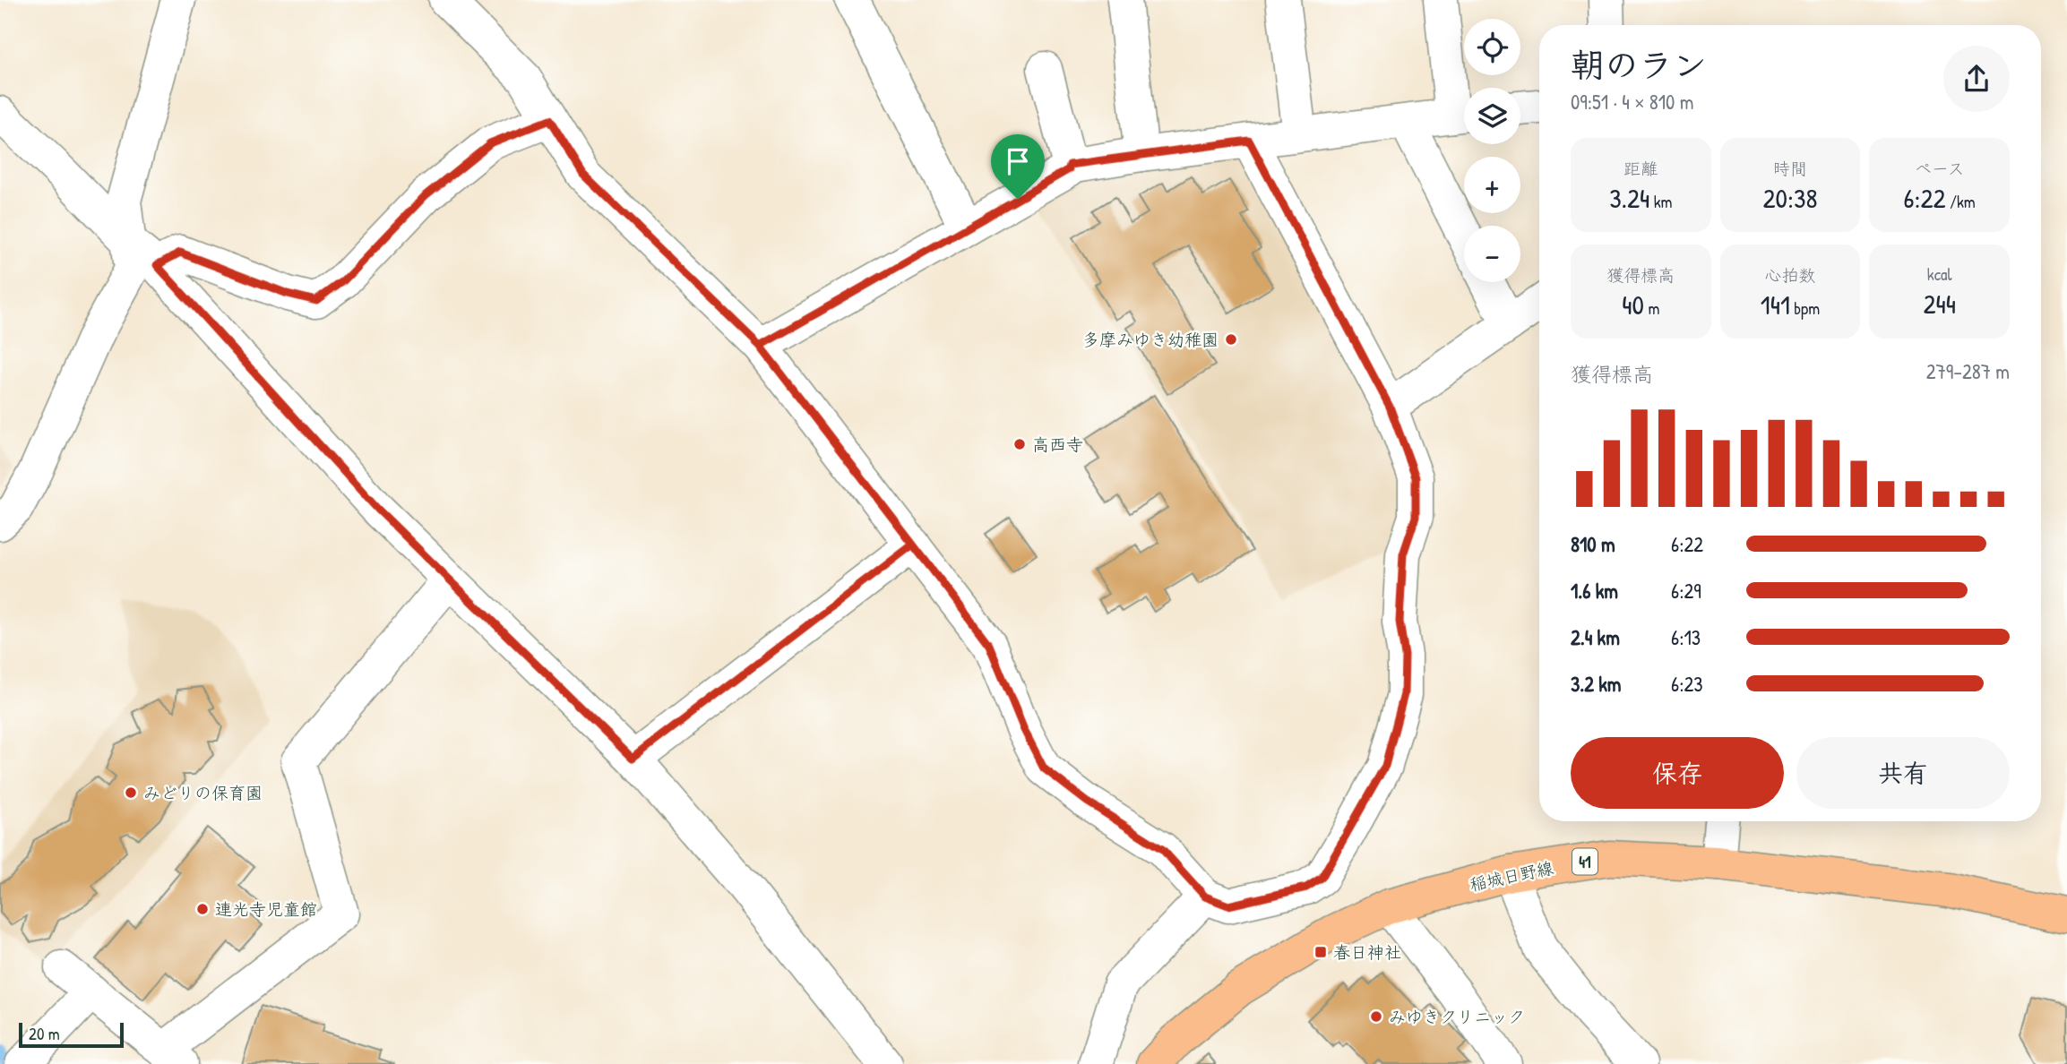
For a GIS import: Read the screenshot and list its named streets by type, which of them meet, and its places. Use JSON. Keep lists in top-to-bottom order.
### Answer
{
  "streets": {
    "main road": ["41", "稲城日野線"]
  },
  "places": {
    "other": [
      "多摩みゆき幼稚園",
      "高西寺",
      "みどりの保育園",
      "連光寺児童館",
      "みゆきクリニック"
    ],
    "transit": ["春日神社"]
  },
  "scale_bar": "20 m",
  "page": {
    "map_buttons": ["+", "−"],
    "heading": ["朝のラン", "09:51 · 4 × 810 m"],
    "stats": [
      ["距離", "3.24 km"],
      ["時間", "20:38"],
      ["ペース", "6:22 /km"],
      ["獲得標高", "40 m"],
      ["心拍数", "141 bpm"],
      ["kcal", "244"]
    ],
    "chart": ["獲得標高", "279–287 m"],
    "list": [
      {
        "name": "810 m",
        "note": "6:22"
      },
      {
        "name": "1.6 km",
        "note": "6:29"
      },
      {
        "name": "2.4 km",
        "note": "6:13"
      },
      {
        "name": "3.2 km",
        "note": "6:23"
      }
    ],
    "buttons": ["保存", "共有"],
    "scale": "20 m"
  }
}
